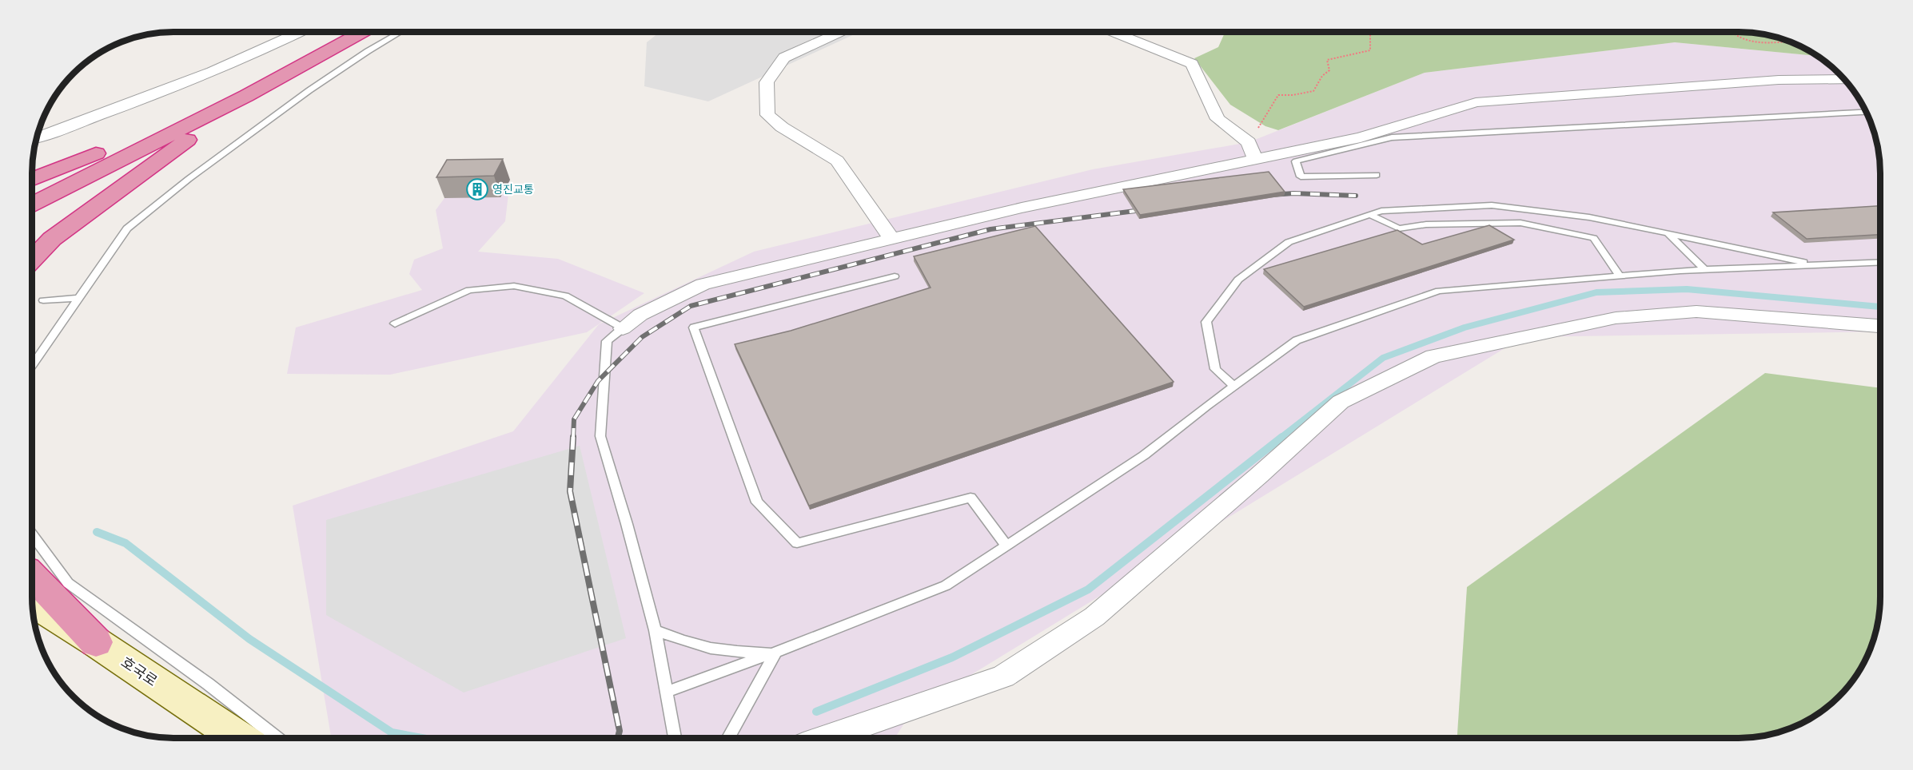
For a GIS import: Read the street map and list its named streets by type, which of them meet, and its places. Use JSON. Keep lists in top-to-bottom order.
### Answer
{
  "streets": {
    "main road": ["호국로"]
  },
  "places": {
    "building": ["영진교통"]
  }
}
